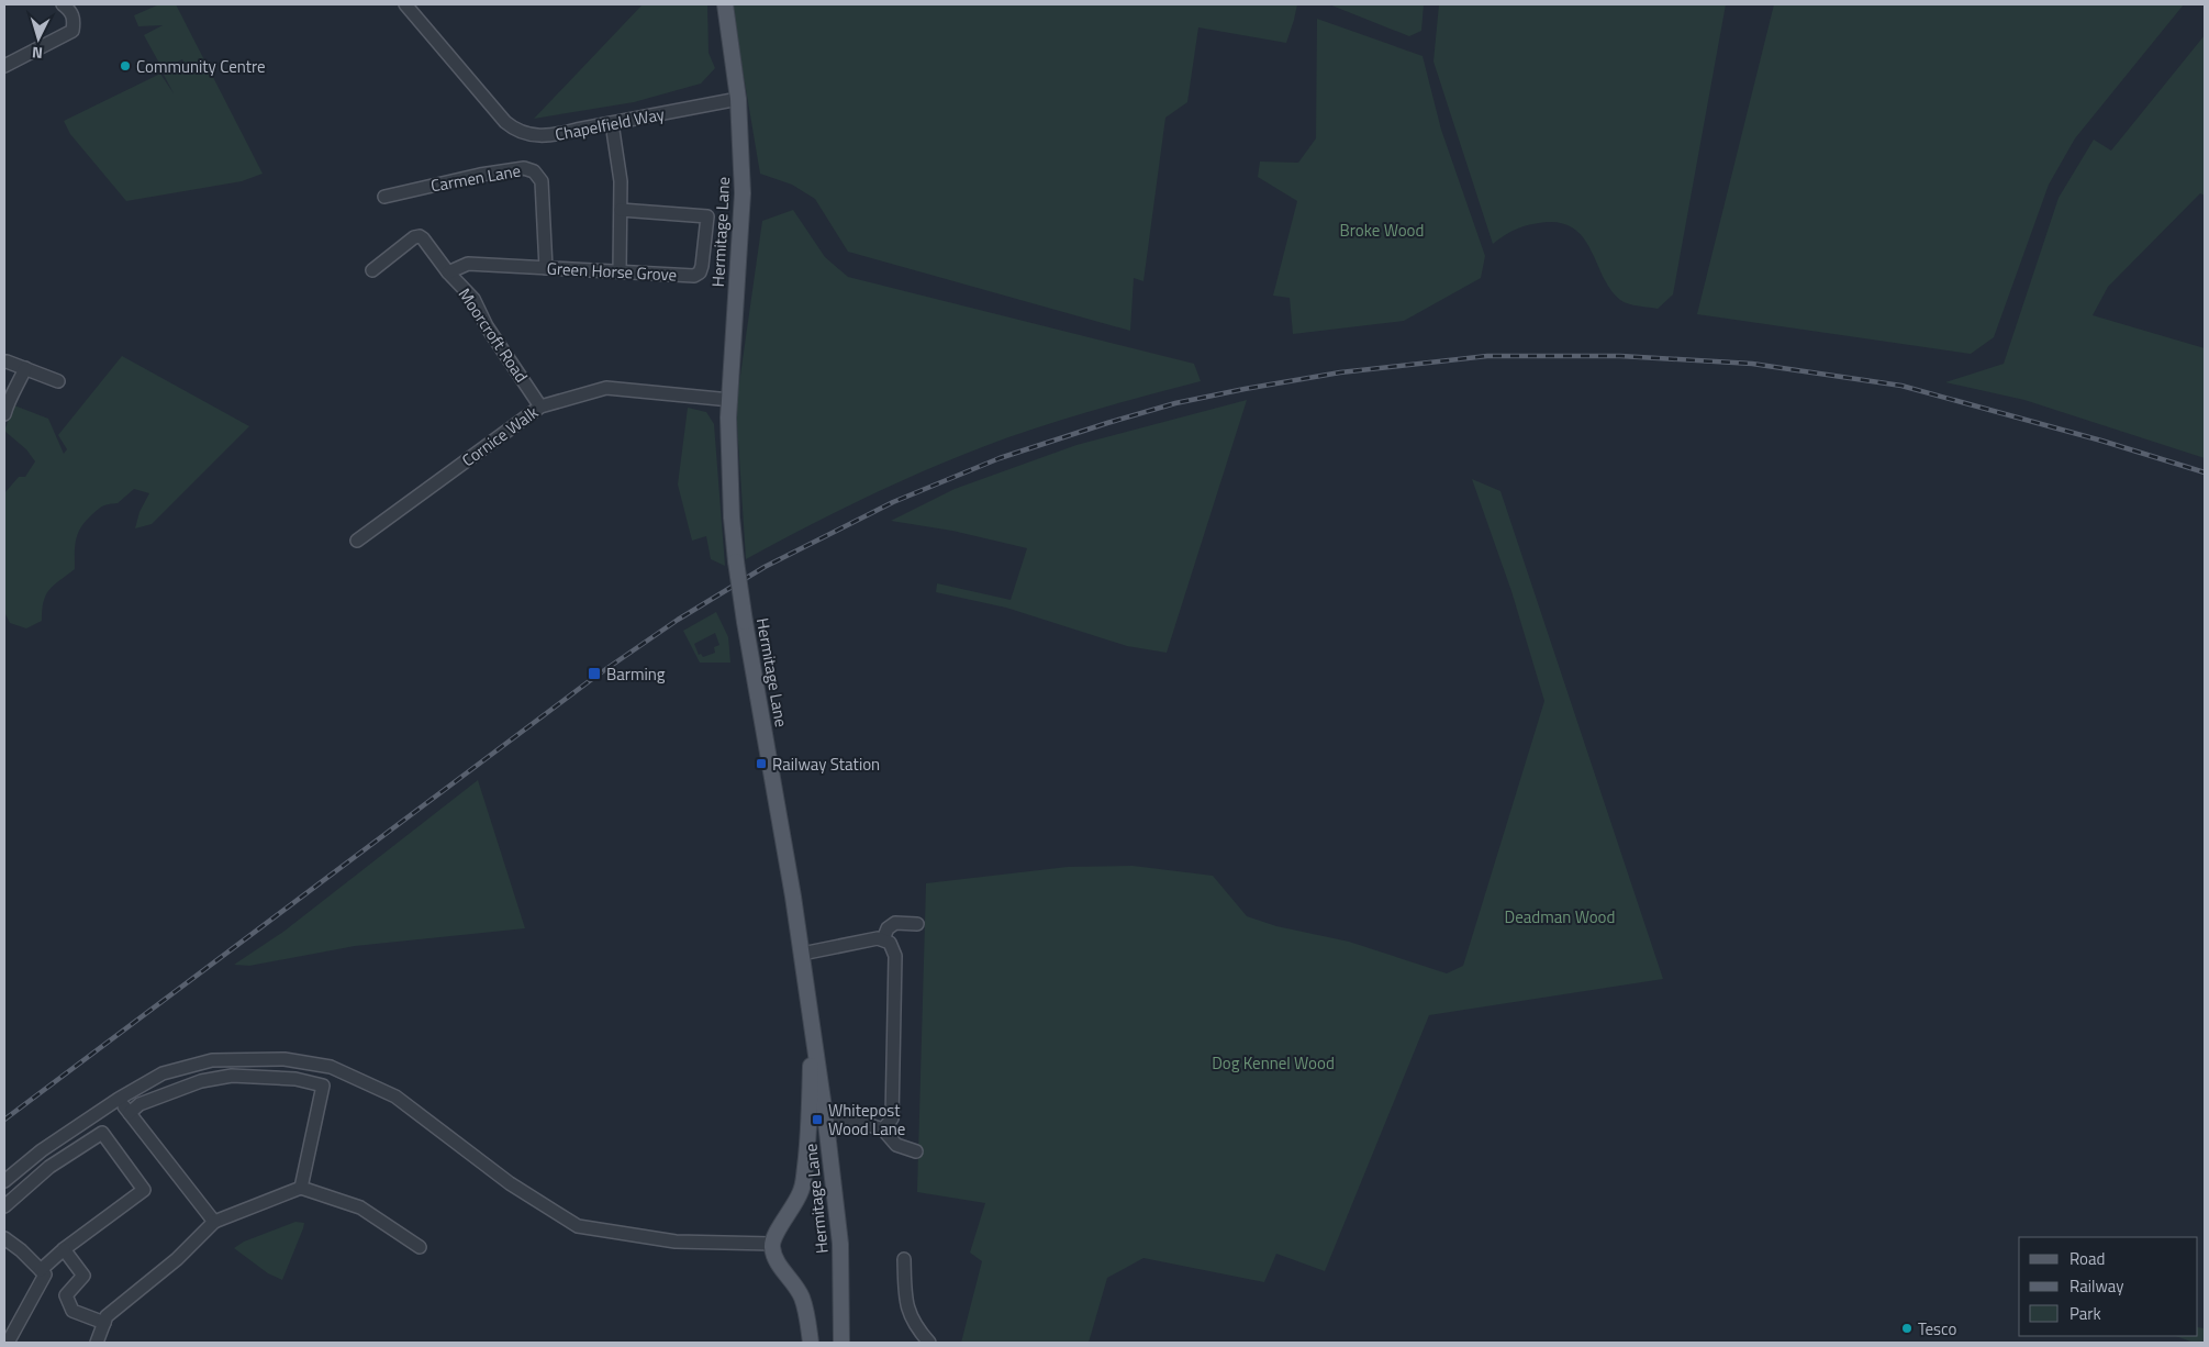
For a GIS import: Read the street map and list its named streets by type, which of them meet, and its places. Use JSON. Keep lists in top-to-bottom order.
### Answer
{
  "streets": {
    "main road": ["Hermitage Lane"],
    "street": [
      "Chapelfield Way",
      "Carmen Lane",
      "Green Horse Grove",
      "Moorcroft Road",
      "Cornice Walk"
    ]
  },
  "crossings": [
    ["Chapelfield Way", "Hermitage Lane"],
    ["Carmen Lane", "Green Horse Grove"],
    ["Hermitage Lane", "Cornice Walk"],
    ["Green Horse Grove", "Moorcroft Road"],
    ["Moorcroft Road", "Cornice Walk"]
  ],
  "parks": ["Broke Wood", "Deadman Wood", "Dog Kennel Wood"],
  "places": {
    "other": ["Community Centre", "Tesco"],
    "transit": ["Barming", "Railway Station", "Whitepost Wood Lane"]
  },
  "legend": ["Road", "Railway", "Park"],
  "north": "bottom"
}
